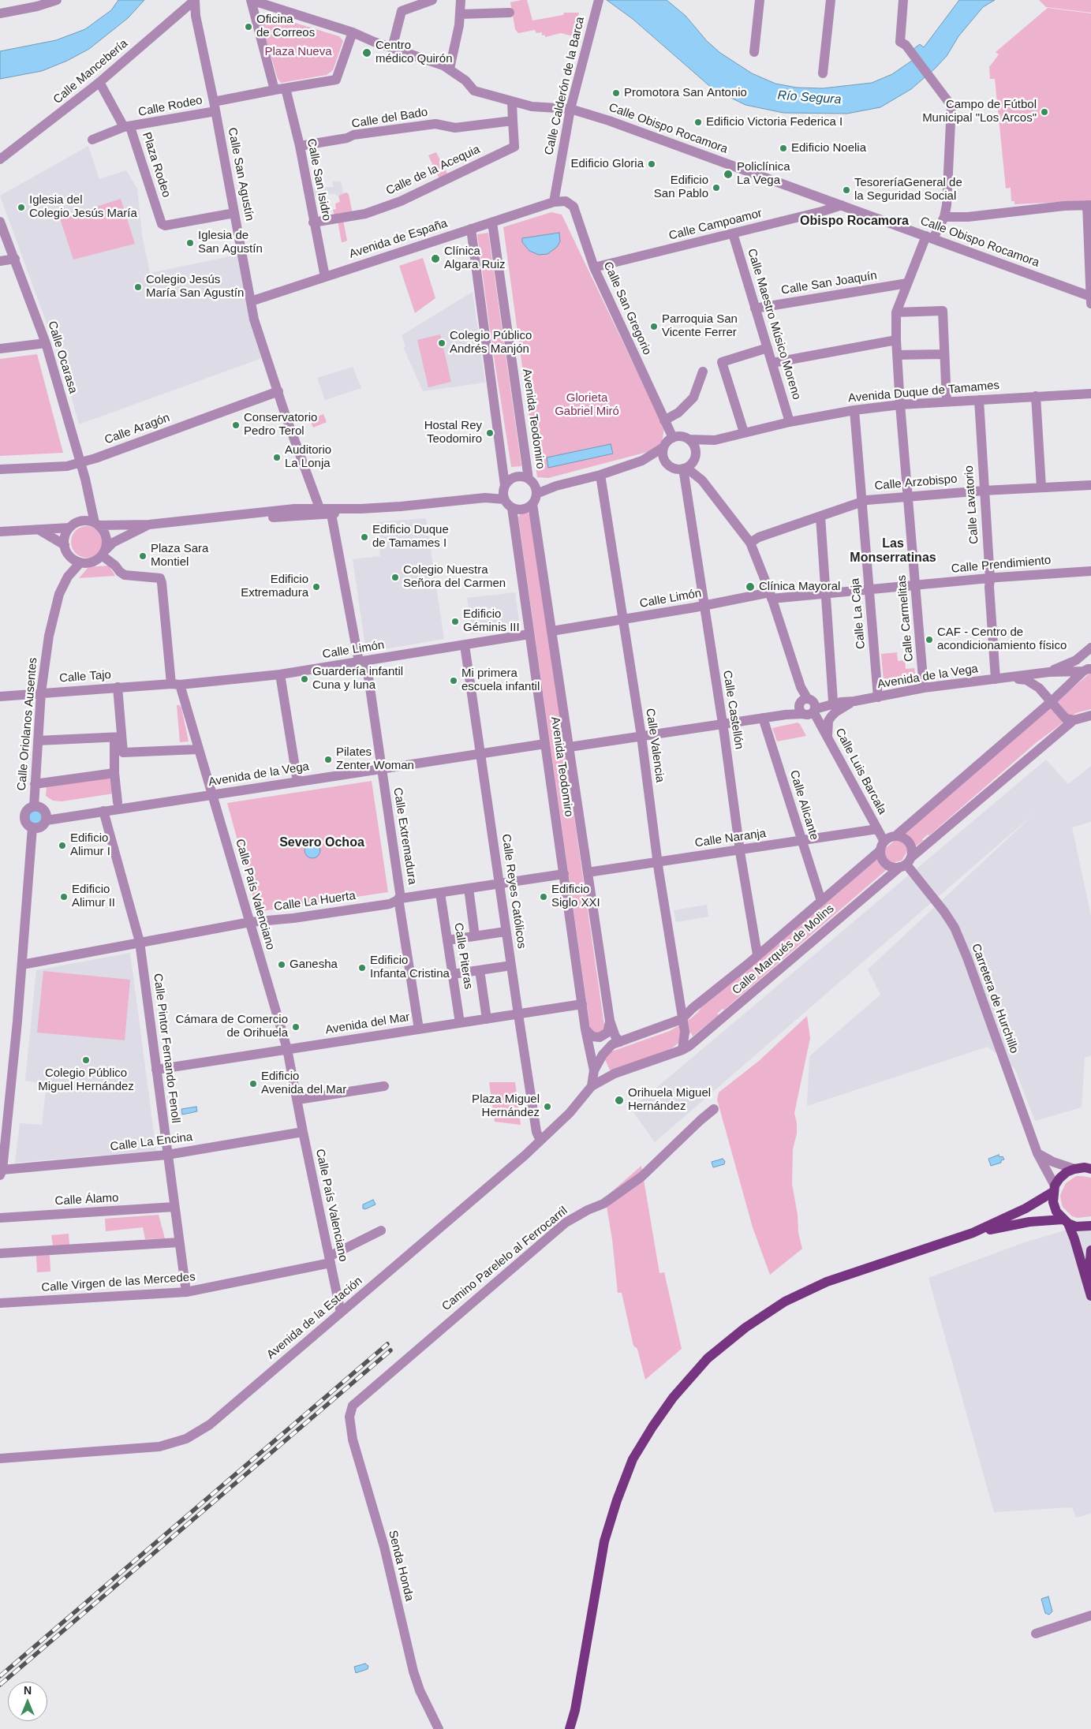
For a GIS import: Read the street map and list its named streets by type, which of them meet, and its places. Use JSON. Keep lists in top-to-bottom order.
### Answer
{
  "streets": {
    "street": [
      "Calle Mancebería",
      "Calle Calderón de la Barca",
      "Calle Rodeo",
      "Calle del Bado",
      "Calle Obispo Rocamora",
      "Plaza Rodeo",
      "Calle de la Acequia",
      "Calle San Agustín",
      "Calle San Isidro",
      "Calle Campoamor",
      "Avenida de España",
      "Calle San Joaquín",
      "Calle San Gregorio",
      "Calle Maestro Músico Moreno",
      "Calle Ocarasa",
      "Avenida Duque de Tamames",
      "Avenida Teodomiro",
      "Calle Aragón",
      "Calle Arzobispo",
      "Calle Lavatorio",
      "Calle Prendimiento",
      "Calle Limón",
      "Calle La Caja",
      "Calle Carmelitas",
      "Calle Tajo",
      "Avenida de la Vega",
      "Calle Castellón",
      "Calle Oriolanos Ausentes",
      "Calle Valencia",
      "Calle Luis Barcala",
      "Calle Alicante",
      "Calle Extremadura",
      "Calle Naranja",
      "Calle Reyes Católicos",
      "Calle País Valenciano",
      "Calle La Huerta",
      "Calle Marqués de Molins",
      "Calle Piteras",
      "Carretera de Hurchillo",
      "Avenida del Mar",
      "Calle Pintor Fernando Fenoll",
      "Calle La Encina",
      "Calle Álamo",
      "Camino Parelelo al Ferrocarril",
      "Calle Virgen de las Mercedes",
      "Avenida de la Estación",
      "Senda Honda"
    ]
  },
  "crossings": [
    ["Calle Mancebería", "Calle San Agustín"],
    ["Calle Calderón de la Barca", "Calle Obispo Rocamora"],
    ["Calle Calderón de la Barca", "Avenida de España"],
    ["Calle Calderón de la Barca", "Calle San Gregorio"],
    ["Calle Rodeo", "Plaza Rodeo"],
    ["Calle Rodeo", "Calle San Agustín"],
    ["Calle del Bado", "Calle de la Acequia"],
    ["Calle del Bado", "Calle San Isidro"],
    ["Calle Obispo Rocamora", "Calle Campoamor"],
    ["Plaza Rodeo", "Calle San Agustín"],
    ["Calle de la Acequia", "Calle San Isidro"],
    ["Calle San Agustín", "Avenida de España"],
    ["Calle San Agustín", "Calle Aragón"],
    ["Calle San Isidro", "Avenida de España"],
    ["Calle Campoamor", "Calle San Gregorio"],
    ["Calle Campoamor", "Calle Maestro Músico Moreno"],
    ["Avenida de España", "Calle San Gregorio"],
    ["Avenida de España", "Avenida Teodomiro"],
    ["Calle San Joaquín", "Calle Maestro Músico Moreno"],
    ["Calle San Gregorio", "Avenida Duque de Tamames"],
    ["Calle San Gregorio", "Calle Castellón"],
    ["Calle Maestro Músico Moreno", "Avenida Duque de Tamames"],
    ["Calle Ocarasa", "Calle Aragón"],
    ["Calle Ocarasa", "Calle Oriolanos Ausentes"],
    ["Calle Ocarasa", "Calle País Valenciano"],
    ["Avenida Duque de Tamames", "Calle Lavatorio"],
    ["Avenida Duque de Tamames", "Calle La Caja"],
    ["Avenida Duque de Tamames", "Calle Carmelitas"],
    ["Avenida Duque de Tamames", "Calle Castellón"],
    ["Avenida Teodomiro", "Calle Limón"],
    ["Avenida Teodomiro", "Avenida de la Vega"],
    ["Avenida Teodomiro", "Calle Naranja"],
    ["Avenida Teodomiro", "Calle La Huerta"],
    ["Avenida Teodomiro", "Calle Marqués de Molins"],
    ["Avenida Teodomiro", "Avenida del Mar"],
    ["Avenida Teodomiro", "Avenida de la Estación"],
    ["Calle Arzobispo", "Calle Lavatorio"],
    ["Calle Arzobispo", "Calle La Caja"],
    ["Calle Arzobispo", "Calle Carmelitas"],
    ["Calle Lavatorio", "Calle Prendimiento"],
    ["Calle Lavatorio", "Avenida de la Vega"],
    ["Calle Prendimiento", "Calle Limón"],
    ["Calle Prendimiento", "Calle La Caja"],
    ["Calle Prendimiento", "Calle Carmelitas"],
    ["Calle Limón", "Calle Tajo"],
    ["Calle Limón", "Calle Castellón"],
    ["Calle Limón", "Calle Valencia"],
    ["Calle Limón", "Calle Extremadura"],
    ["Calle Limón", "Calle Reyes Católicos"],
    ["Calle Limón", "Calle País Valenciano"],
    ["Calle La Caja", "Avenida de la Vega"],
    ["Calle Carmelitas", "Avenida de la Vega"],
    ["Calle Tajo", "Calle Oriolanos Ausentes"],
    ["Calle Tajo", "Calle País Valenciano"],
    ["Avenida de la Vega", "Calle Oriolanos Ausentes"],
    ["Avenida de la Vega", "Calle Luis Barcala"],
    ["Avenida de la Vega", "Calle Extremadura"],
    ["Avenida de la Vega", "Calle Reyes Católicos"],
    ["Avenida de la Vega", "Calle País Valenciano"],
    ["Avenida de la Vega", "Calle Marqués de Molins"],
    ["Avenida de la Vega", "Calle Pintor Fernando Fenoll"],
    ["Calle Castellón", "Calle Naranja"],
    ["Calle Castellón", "Calle Marqués de Molins"],
    ["Calle Oriolanos Ausentes", "Calle País Valenciano"],
    ["Calle Valencia", "Calle Naranja"],
    ["Calle Valencia", "Calle Marqués de Molins"],
    ["Calle Luis Barcala", "Calle Naranja"],
    ["Calle Luis Barcala", "Calle Marqués de Molins"],
    ["Calle Luis Barcala", "Carretera de Hurchillo"],
    ["Calle Alicante", "Calle Naranja"],
    ["Calle Alicante", "Calle Marqués de Molins"],
    ["Calle Extremadura", "Calle La Huerta"],
    ["Calle Extremadura", "Avenida del Mar"],
    ["Calle Reyes Católicos", "Calle La Huerta"],
    ["Calle Reyes Católicos", "Avenida del Mar"],
    ["Calle Reyes Católicos", "Avenida de la Estación"],
    ["Calle País Valenciano", "Calle La Huerta"],
    ["Calle País Valenciano", "Avenida del Mar"],
    ["Calle País Valenciano", "Calle La Encina"],
    ["Calle País Valenciano", "Calle Virgen de las Mercedes"],
    ["Calle País Valenciano", "Avenida de la Estación"],
    ["Calle La Huerta", "Calle Piteras"],
    ["Calle La Huerta", "Calle Pintor Fernando Fenoll"],
    ["Calle Marqués de Molins", "Carretera de Hurchillo"],
    ["Calle Marqués de Molins", "Avenida de la Estación"],
    ["Calle Piteras", "Avenida del Mar"],
    ["Avenida del Mar", "Calle Pintor Fernando Fenoll"],
    ["Calle Pintor Fernando Fenoll", "Calle La Encina"],
    ["Calle Pintor Fernando Fenoll", "Calle Álamo"],
    ["Calle Pintor Fernando Fenoll", "Calle Virgen de las Mercedes"],
    ["Camino Parelelo al Ferrocarril", "Senda Honda"]
  ],
  "districts": ["Obispo Rocamora", "Las Monserratinas", "Severo Ochoa"],
  "water": ["Río Segura"],
  "parks": ["Plaza Nueva", "Glorieta Gabriel Miró"],
  "places": [
    "Oficina de Correos",
    "Centro médico Quirón",
    "Promotora San Antonio",
    "Campo de Fútbol Municipal \"Los Arcos\"",
    "Edificio Victoria Federica I",
    "Edificio Noelia",
    "Edificio Gloria",
    "Policlínica La Vega",
    "Edificio San Pablo",
    "TesoreríaGeneral de la Seguridad Social",
    "Iglesia del Colegio Jesús María",
    "Iglesia de San Agustín",
    "Clínica Algara Ruiz",
    "Colegio Jesús María San Agustín",
    "Parroquia San Vicente Ferrer",
    "Colegio Público Andrés Manjón",
    "Conservatorio Pedro Terol",
    "Hostal Rey Teodomiro",
    "Auditorio La Lonja",
    "Edificio Duque de Tamames I",
    "Plaza Sara Montiel",
    "Colegio Nuestra Señora del Carmen",
    "Edificio Extremadura",
    "Clínica Mayoral",
    "Edificio Géminis III",
    "CAF - Centro de acondicionamiento físico",
    "Guardería infantil Cuna y luna",
    "Mi primera escuela infantil",
    "Pilates Zenter Woman",
    "Edificio Alimur I",
    "Edificio Alimur II",
    "Edificio Siglo XXI",
    "Ganesha",
    "Edificio Infanta Cristina",
    "Cámara de Comercio de Orihuela",
    "Colegio Público Miguel Hernández",
    "Edificio Avenida del Mar",
    "Orihuela Miguel Hernández",
    "Plaza Miguel Hernández"
  ],
  "north": "top"
}
